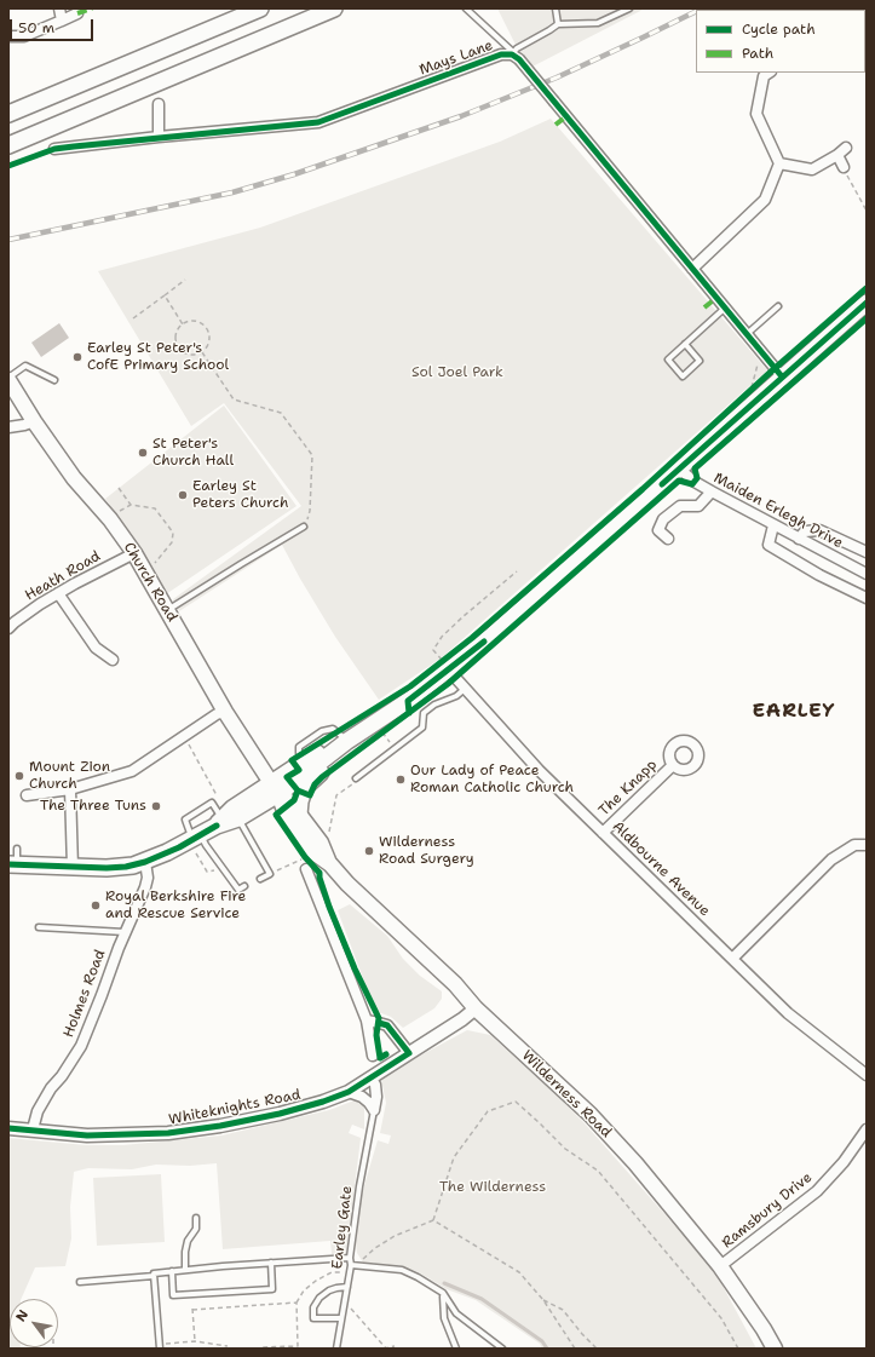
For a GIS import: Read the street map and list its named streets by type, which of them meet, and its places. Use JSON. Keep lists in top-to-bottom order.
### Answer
{
  "streets": {
    "main road": ["Church Road", "Wilderness Road"],
    "street": [
      "Mays Lane",
      "Maiden Erlegh Drive",
      "Heath Road",
      "The Knapp",
      "Aldbourne Avenue",
      "Holmes Road",
      "Whiteknights Road",
      "Ramsbury Drive"
    ],
    "lane": ["Earley Gate"]
  },
  "crossings": [
    ["Heath Road", "Church Road"],
    ["Church Road", "Wilderness Road"],
    ["The Knapp", "Aldbourne Avenue"],
    ["Holmes Road", "Whiteknights Road"],
    ["Wilderness Road", "Whiteknights Road"],
    ["Wilderness Road", "Ramsbury Drive"]
  ],
  "districts": ["EARLEY"],
  "parks": ["Sol Joel Park", "The Wilderness"],
  "places": [
    "Earley St Peter's CofE Primary School",
    "St Peter's Church Hall",
    "Earley St Peters Church",
    "Mount Zion Church",
    "Our Lady of Peace Roman Catholic Church",
    "The Three Tuns",
    "Wilderness Road Surgery",
    "Royal Berkshire Fire and Rescue Service"
  ],
  "legend": ["Cycle path", "Path"],
  "scale_bar": "50 m",
  "north": "top left"
}
